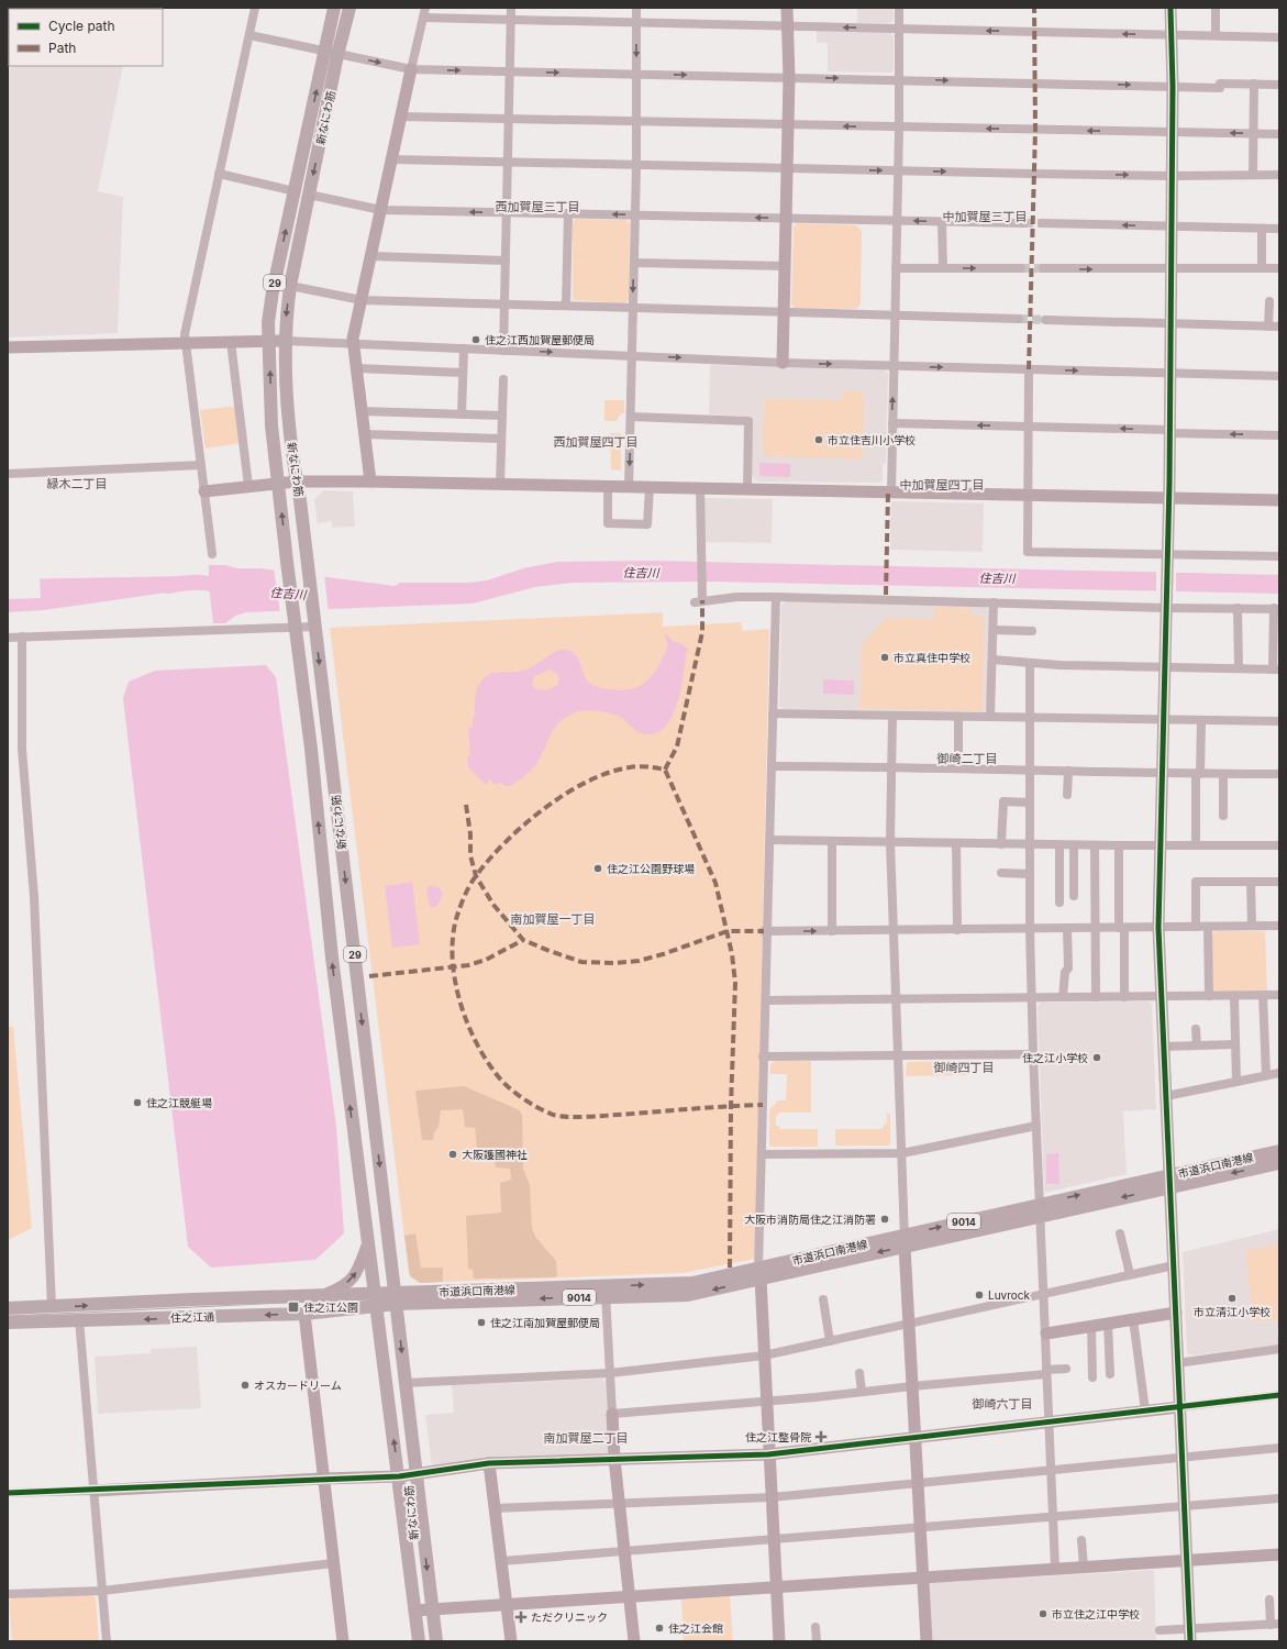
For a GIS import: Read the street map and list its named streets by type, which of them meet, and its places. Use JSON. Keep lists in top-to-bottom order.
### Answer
{
  "streets": {
    "main road": [
      "新なにわ筋",
      "29",
      "市道浜口南港線",
      "9014",
      "住之江通"
    ]
  },
  "crossings": [
    ["新なにわ筋", "市道浜口南港線"],
    ["新なにわ筋", "住之江通"],
    ["市道浜口南港線", "住之江通"]
  ],
  "districts": [
    "西加賀屋三丁目",
    "中加賀屋三丁目",
    "西加賀屋四丁目",
    "緑木二丁目",
    "中加賀屋四丁目",
    "御崎二丁目",
    "南加賀屋一丁目",
    "御崎四丁目",
    "御崎六丁目",
    "南加賀屋二丁目"
  ],
  "water": ["住吉川"],
  "places": {
    "other": [
      "住之江西加賀屋郵便局",
      "市立住吉川小学校",
      "市立真住中学校",
      "住之江公園野球場",
      "住之江小学校",
      "住之江競艇場",
      "大阪護國神社",
      "大阪市消防局住之江消防署",
      "Luvrock",
      "市立清江小学校",
      "住之江南加賀屋郵便局",
      "オスカードリーム",
      "市立住之江中学校",
      "住之江会館"
    ],
    "transit": ["住之江公園"],
    "health": ["住之江整骨院", "ただクリニック"]
  },
  "legend": ["Cycle path", "Path"]
}
